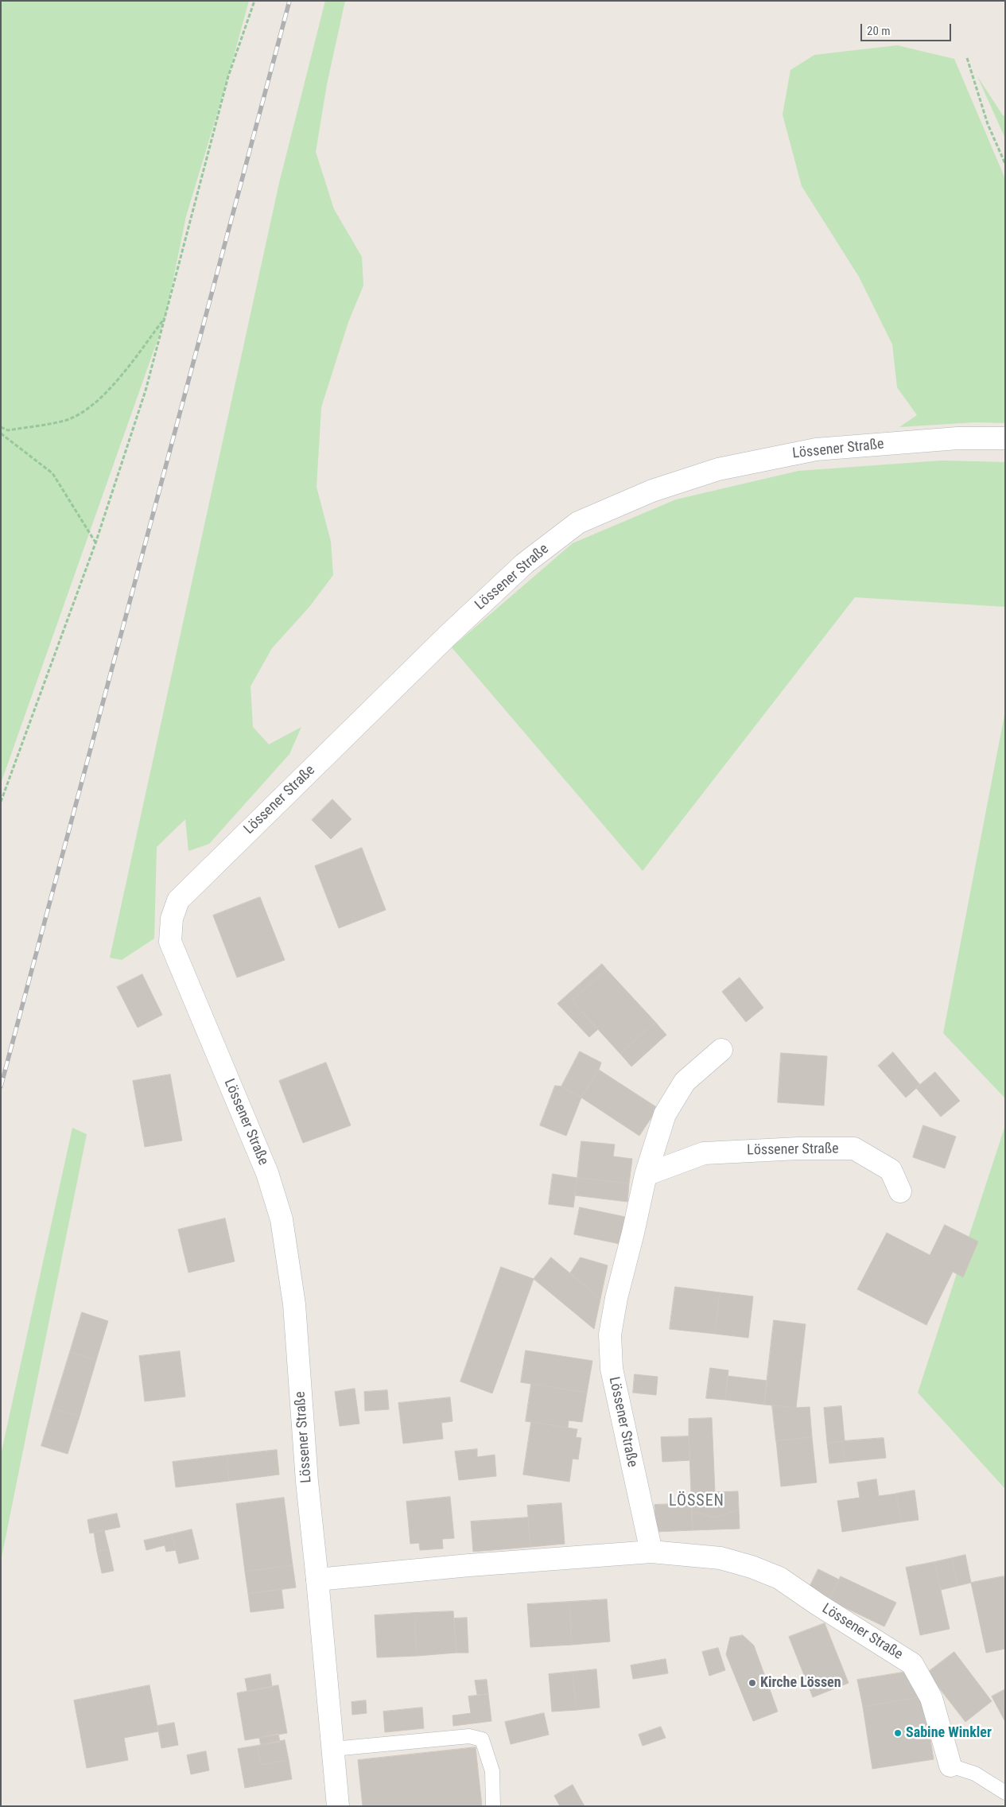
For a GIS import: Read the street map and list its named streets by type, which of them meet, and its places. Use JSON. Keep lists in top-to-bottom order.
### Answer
{
  "streets": {
    "street": ["Lössener Straße"]
  },
  "districts": ["LÖSSEN"],
  "places": ["Kirche Lössen", "Sabine Winkler"],
  "scale_bar": "20 m"
}
